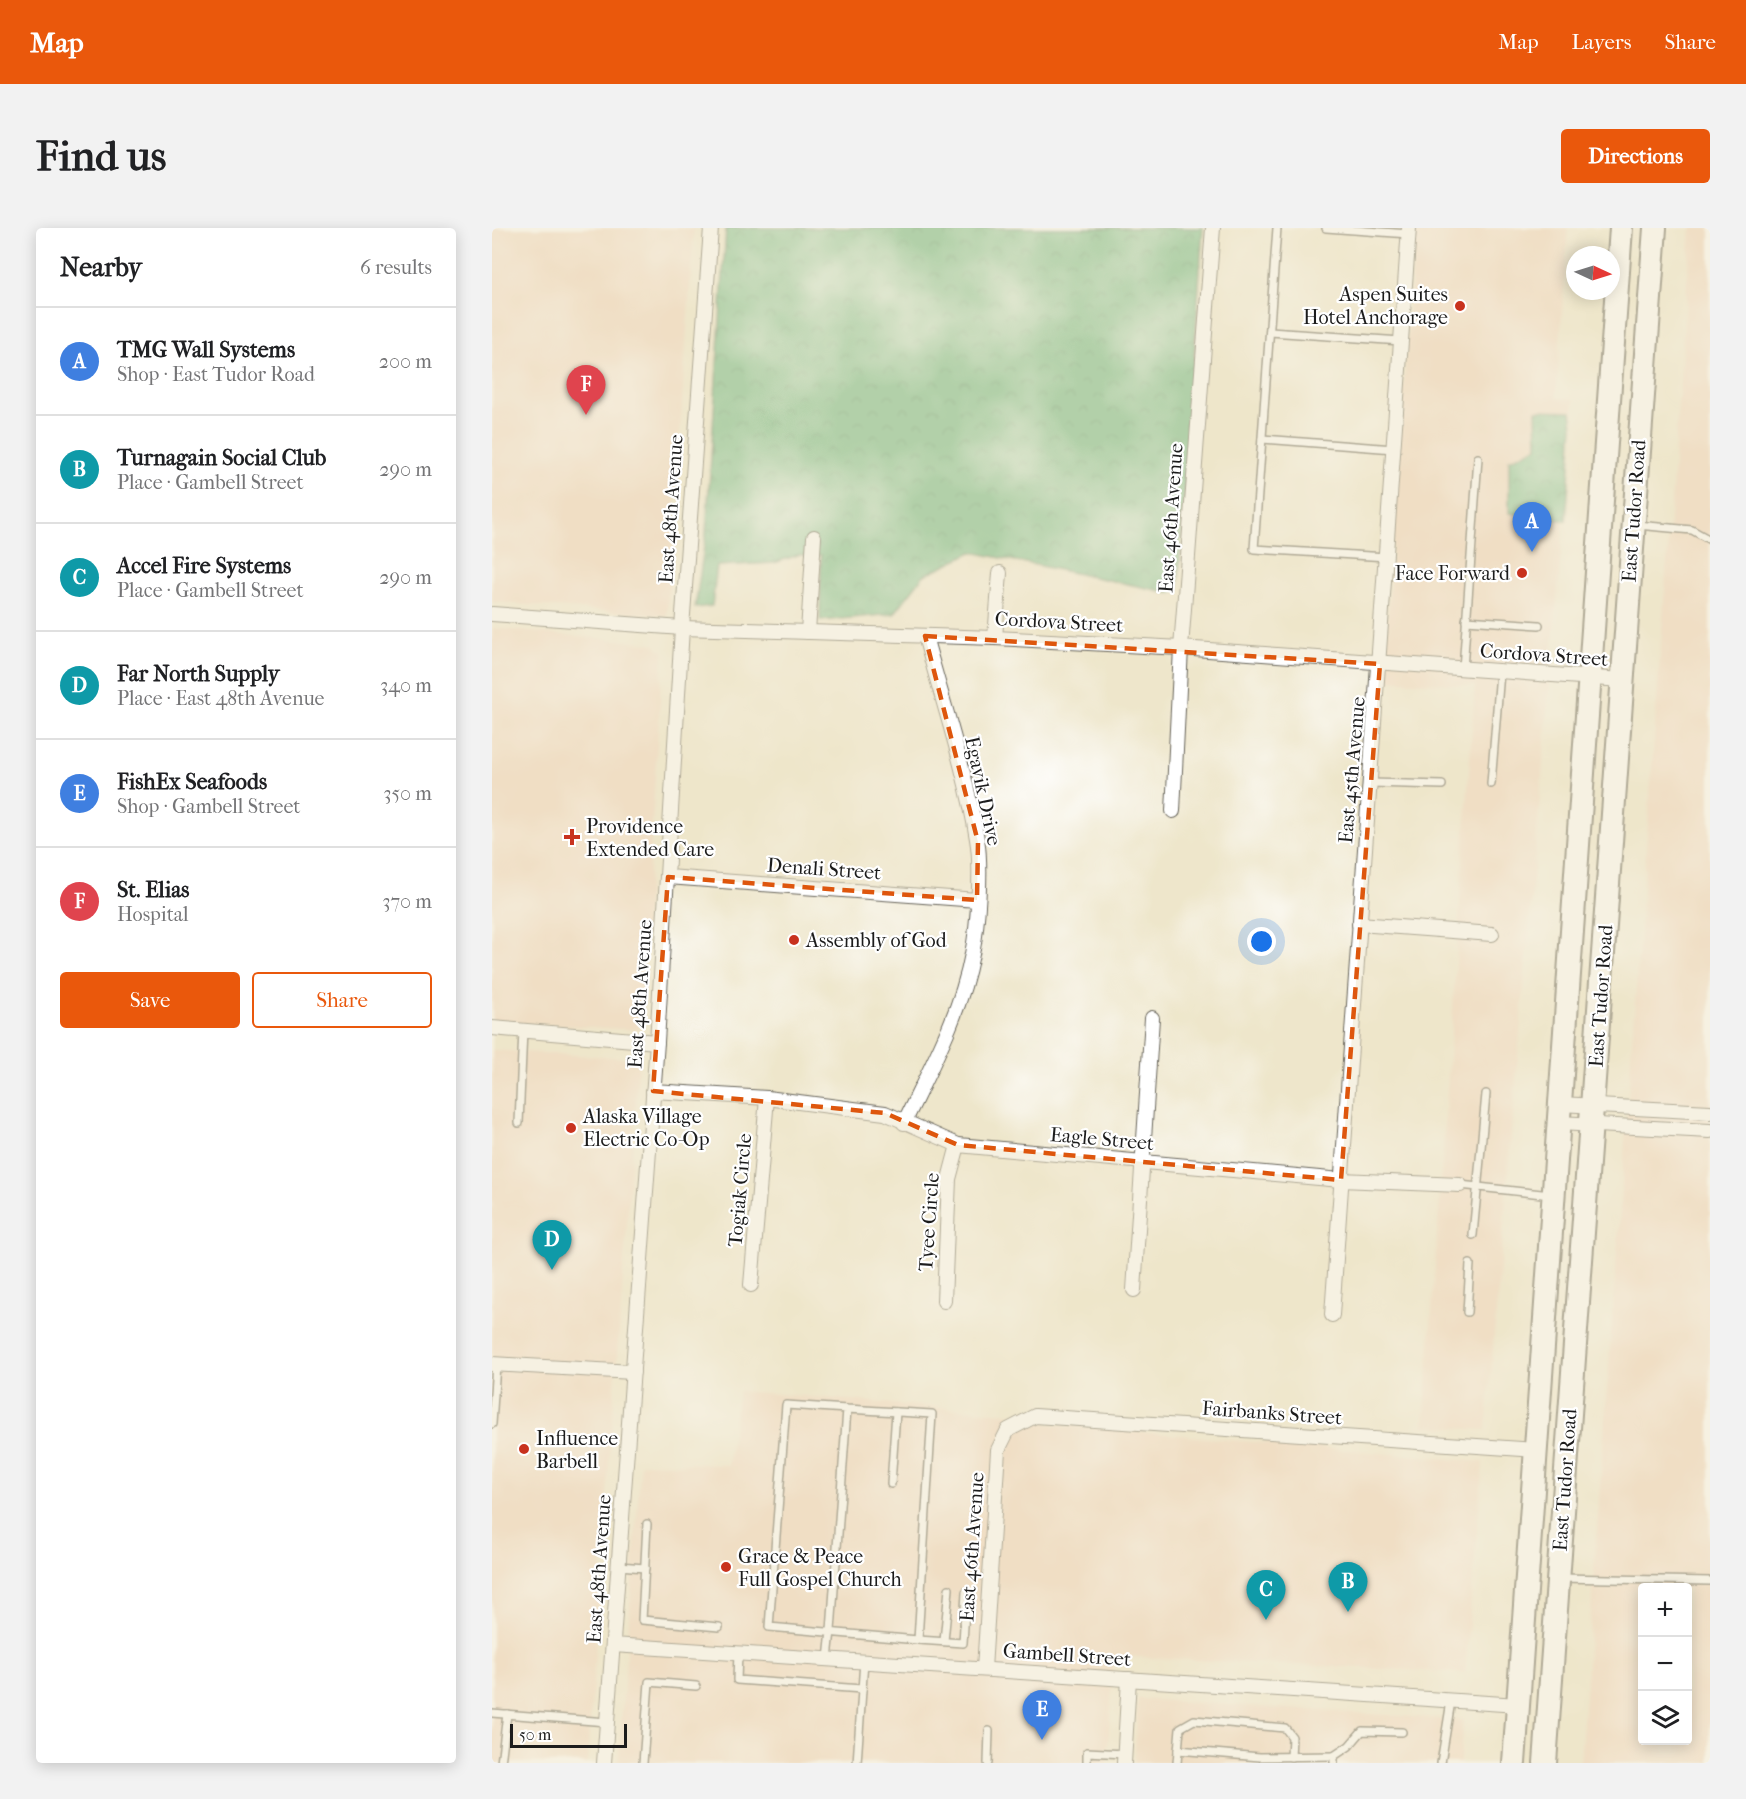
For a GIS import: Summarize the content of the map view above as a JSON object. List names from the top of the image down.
{
  "streets": {
    "main road": ["East Tudor Road"],
    "street": [
      "East 48th Avenue",
      "East 46th Avenue",
      "Cordova Street",
      "East 45th Avenue",
      "Egavik Drive",
      "Denali Street",
      "Eagle Street",
      "Togiak Circle",
      "Tyee Circle",
      "Fairbanks Street",
      "Gambell Street"
    ]
  },
  "crossings": [
    ["East 48th Avenue", "Cordova Street"],
    ["East 48th Avenue", "Denali Street"],
    ["East 48th Avenue", "Eagle Street"],
    ["East 48th Avenue", "Gambell Street"],
    ["East Tudor Road", "Cordova Street"],
    ["East Tudor Road", "Eagle Street"],
    ["East Tudor Road", "Fairbanks Street"],
    ["East Tudor Road", "Gambell Street"],
    ["East 46th Avenue", "Cordova Street"],
    ["East 46th Avenue", "Fairbanks Street"],
    ["East 46th Avenue", "Gambell Street"],
    ["Cordova Street", "East 45th Avenue"],
    ["Cordova Street", "Egavik Drive"],
    ["East 45th Avenue", "Eagle Street"],
    ["Egavik Drive", "Denali Street"],
    ["Egavik Drive", "Eagle Street"],
    ["Eagle Street", "Togiak Circle"],
    ["Eagle Street", "Tyee Circle"]
  ],
  "places": {
    "other": [
      "Aspen Suites Hotel Anchorage",
      "Face Forward",
      "Assembly of God",
      "Alaska Village Electric Co-Op",
      "Influence Barbell",
      "Grace & Peace Full Gospel Church"
    ],
    "health": ["Providence Extended Care"]
  },
  "scale_bar": "50 m",
  "north": "right",
  "page": {
    "header": "Map",
    "nav": ["Map", "Layers", "Share"],
    "buttons": [
      "Directions",
      ["Save", "Share"]
    ],
    "title": "Find us",
    "heading": ["Nearby", "6 results"],
    "list": [
      {
        "mark": "A",
        "name": "TMG Wall Systems",
        "note": "Shop · East Tudor Road",
        "value": "200 m"
      },
      {
        "mark": "B",
        "name": "Turnagain Social Club",
        "note": "Place · Gambell Street",
        "value": "290 m"
      },
      {
        "mark": "C",
        "name": "Accel Fire Systems",
        "note": "Place · Gambell Street",
        "value": "290 m"
      },
      {
        "mark": "D",
        "name": "Far North Supply",
        "note": "Place · East 48th Avenue",
        "value": "340 m"
      },
      {
        "mark": "E",
        "name": "FishEx Seafoods",
        "note": "Shop · Gambell Street",
        "value": "350 m"
      },
      {
        "mark": "F",
        "name": "St. Elias",
        "note": "Hospital",
        "value": "370 m"
      }
    ],
    "pins": [
      "F",
      "A",
      "D",
      "B",
      "C",
      "E"
    ],
    "map_buttons": ["+", "−"],
    "scale": "50 m"
  }
}
